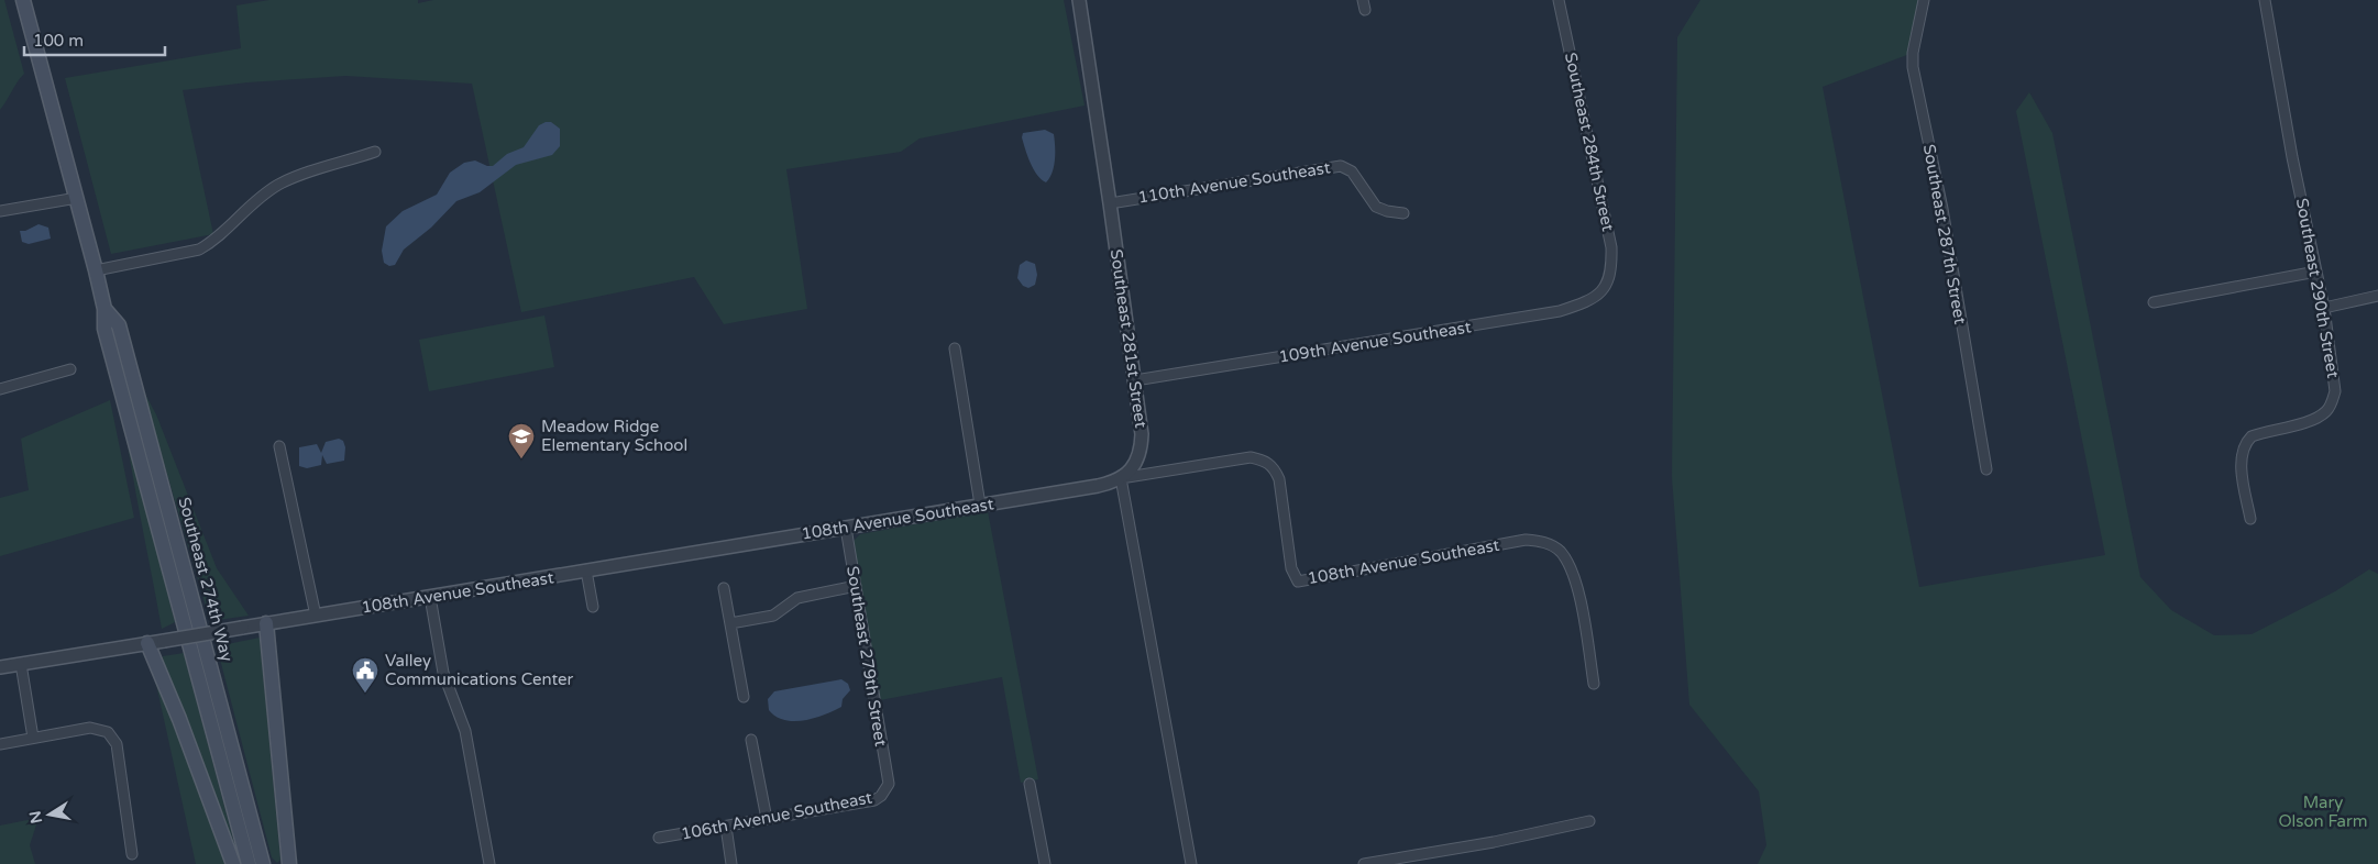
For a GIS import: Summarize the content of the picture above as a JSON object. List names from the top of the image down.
{
  "streets": {
    "main road": ["Southeast 274th Way"],
    "street": [
      "Southeast 284th Street",
      "110th Avenue Southeast",
      "Southeast 287th Street",
      "Southeast 290th Street",
      "Southeast 281st Street",
      "109th Avenue Southeast",
      "108th Avenue Southeast",
      "Southeast 279th Street",
      "106th Avenue Southeast"
    ]
  },
  "crossings": [
    ["Southeast 284th Street", "109th Avenue Southeast"],
    ["110th Avenue Southeast", "Southeast 281st Street"],
    ["Southeast 281st Street", "109th Avenue Southeast"],
    ["Southeast 281st Street", "108th Avenue Southeast"],
    ["108th Avenue Southeast", "Southeast 279th Street"],
    ["Southeast 279th Street", "106th Avenue Southeast"]
  ],
  "parks": ["Mary Olson Farm"],
  "places": {
    "school or university": ["Meadow Ridge Elementary School"],
    "public building": ["Valley Communications Center"]
  },
  "scale_bar": "100 m",
  "north": "left"
}
